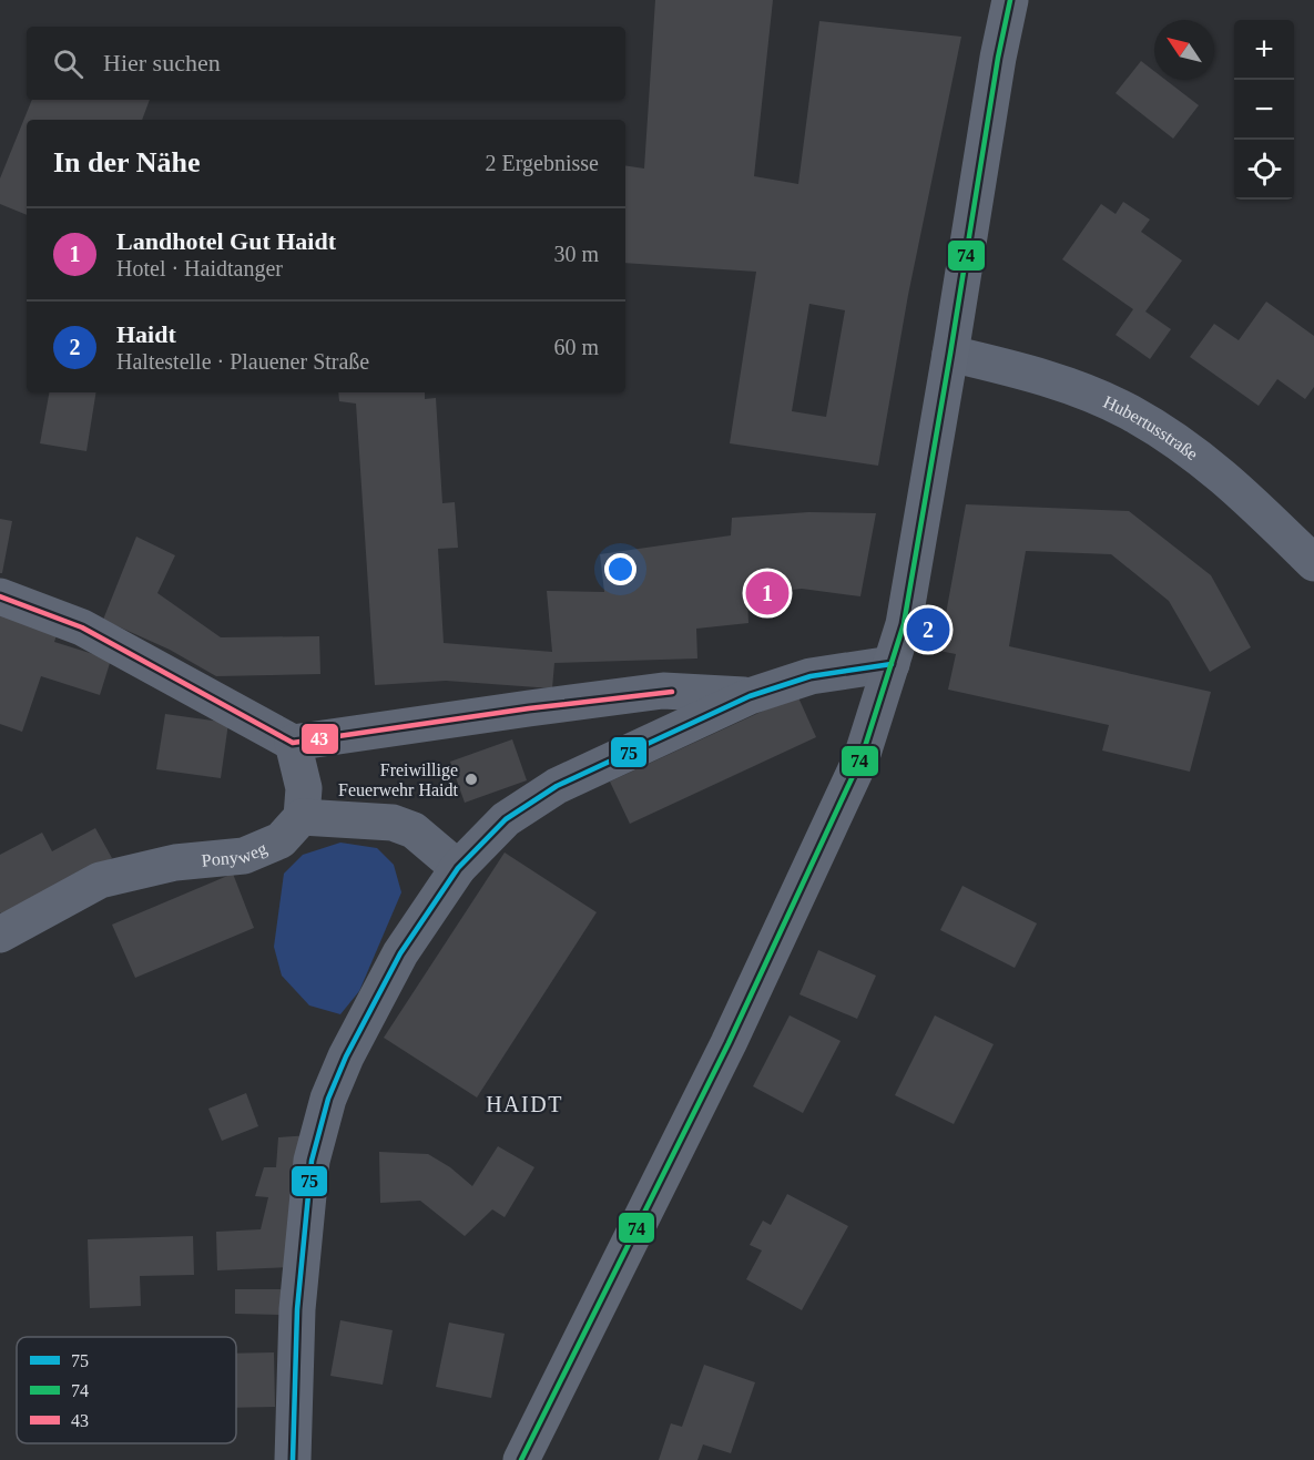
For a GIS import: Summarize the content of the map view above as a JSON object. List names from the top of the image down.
{
  "streets": {
    "street": ["Hubertusstraße", "Ponyweg"]
  },
  "districts": ["HAIDT"],
  "places": ["Freiwillige Feuerwehr Haidt"],
  "lines": ["transit line 74", "transit line 43", "transit line 75"],
  "legend": ["75", "74", "43"],
  "north": "top left",
  "page": {
    "map_buttons": ["+", "−"],
    "search": "Hier suchen",
    "heading": ["In der Nähe", "2 Ergebnisse"],
    "list": [
      {
        "mark": "1",
        "name": "Landhotel Gut Haidt",
        "note": "Hotel · Haidtanger",
        "value": "30 m"
      },
      {
        "mark": "2",
        "name": "Haidt",
        "note": "Haltestelle · Plauener Straße",
        "value": "60 m"
      }
    ],
    "pins": ["1", "2"]
  }
}
